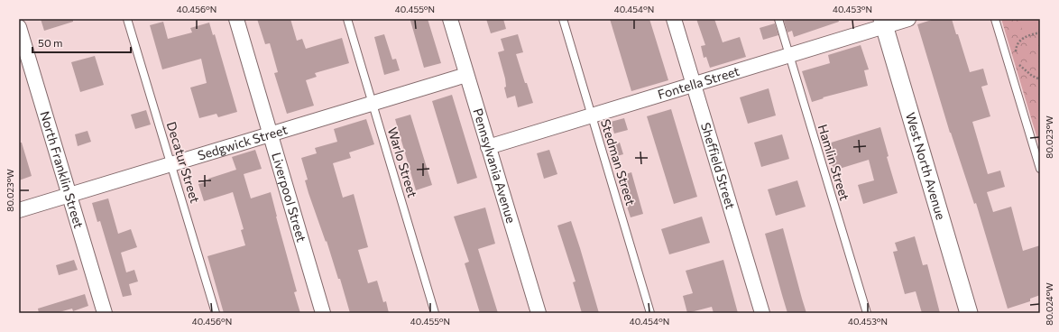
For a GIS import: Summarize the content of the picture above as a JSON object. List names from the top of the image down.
{
  "streets": {
    "street": [
      "Fontella Street",
      "Sedgwick Street",
      "Pennsylvania Avenue",
      "Sheffield Street",
      "West North Avenue",
      "North Franklin Street",
      "Liverpool Street"
    ],
    "lane": [
      "Decatur Street",
      "Warlo Street",
      "Stedman Street",
      "Hamlin Street"
    ]
  },
  "crossings": [
    ["Fontella Street", "Stedman Street"],
    ["Fontella Street", "Hamlin Street"],
    ["Fontella Street", "Pennsylvania Avenue"],
    ["Fontella Street", "Sheffield Street"],
    ["Fontella Street", "West North Avenue"],
    ["Sedgwick Street", "Decatur Street"],
    ["Sedgwick Street", "Warlo Street"],
    ["Sedgwick Street", "Pennsylvania Avenue"],
    ["Sedgwick Street", "North Franklin Street"],
    ["Sedgwick Street", "Liverpool Street"]
  ],
  "scale_bar": "50 m",
  "coordinates": [
    "40.456°N",
    "40.455°N",
    "40.454°N",
    "40.453°N",
    "80.023°W",
    "80.024°W"
  ]
}
